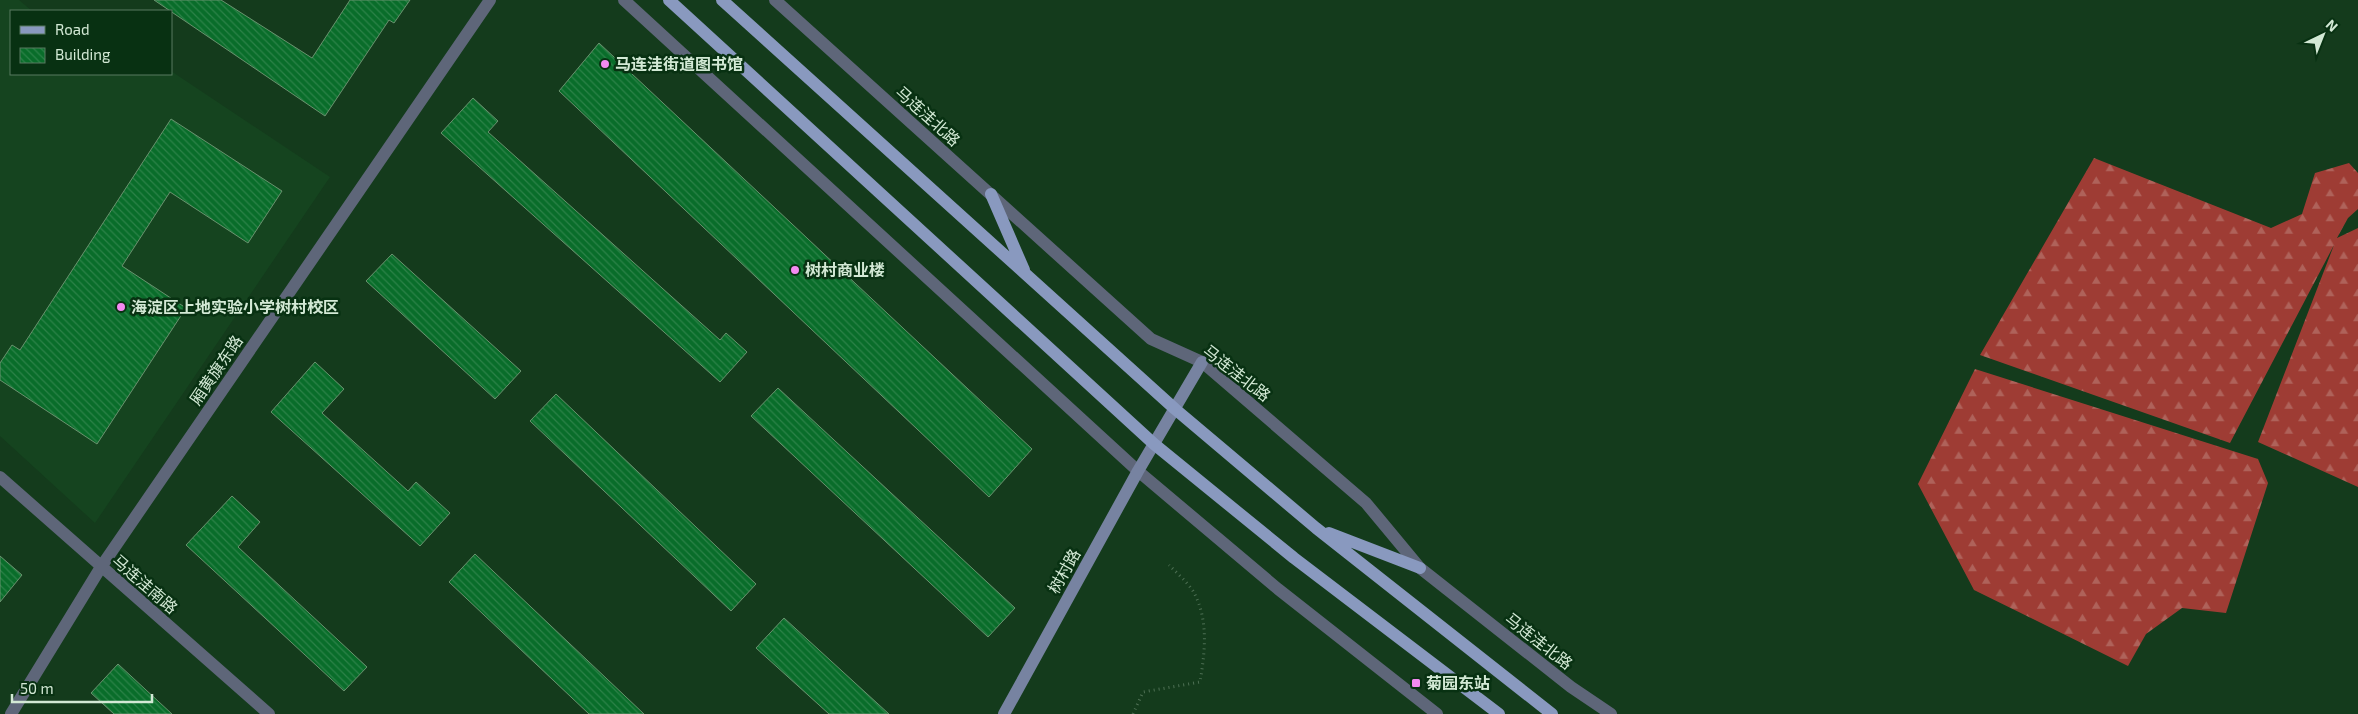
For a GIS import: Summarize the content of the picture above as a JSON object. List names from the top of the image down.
{
  "streets": {
    "main road": ["树村路"],
    "street": ["马连洼北路", "厢黄旗东路", "马连洼南路"]
  },
  "crossings": [
    ["马连洼北路", "树村路"],
    ["厢黄旗东路", "马连洼南路"]
  ],
  "places": {
    "other": ["马连洼街道图书馆", "树村商业楼", "海淀区上地实验小学树村校区"],
    "transit": ["菊园东站"]
  },
  "legend": ["Road", "Building"],
  "scale_bar": "50 m",
  "north": "top right"
}
